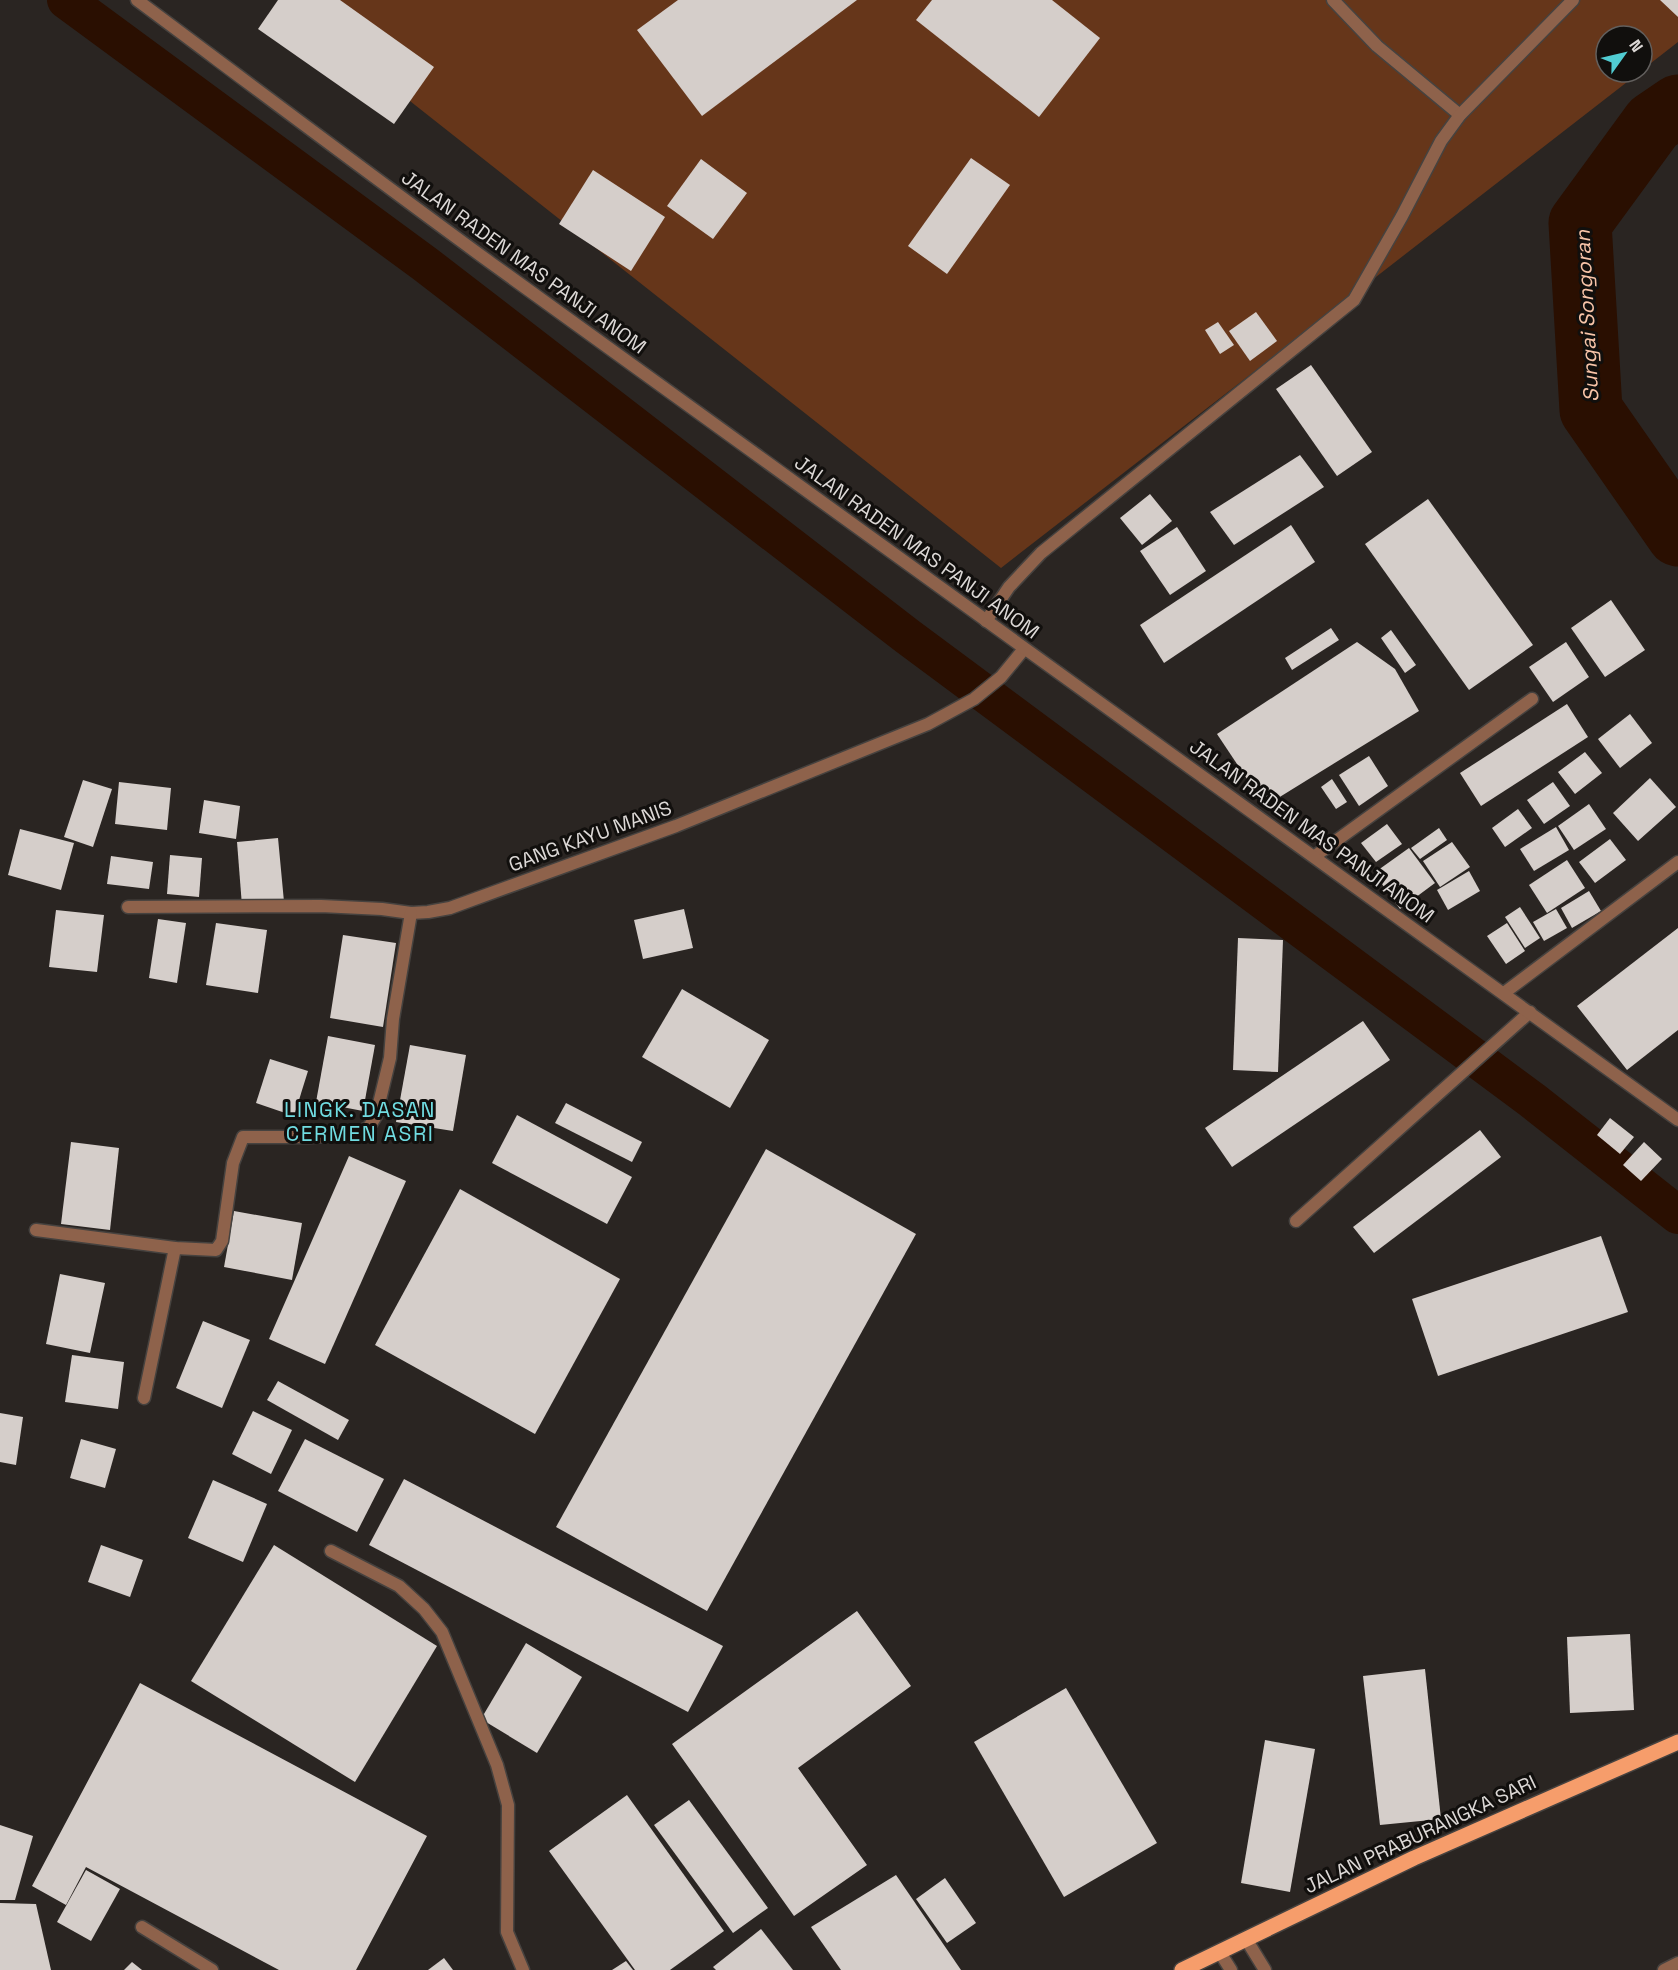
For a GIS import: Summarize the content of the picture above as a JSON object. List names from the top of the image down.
{
  "streets": {
    "main road": ["JALAN PRABURANGKA SARI"],
    "street": ["JALAN RADEN MAS PANJI ANOM", "GANG KAYU MANIS"]
  },
  "crossings": [
    ["JALAN RADEN MAS PANJI ANOM", "GANG KAYU MANIS"]
  ],
  "districts": ["LINGK. DASAN CERMEN ASRI"],
  "water": ["Sungai Songoran"],
  "north": "top right"
}
